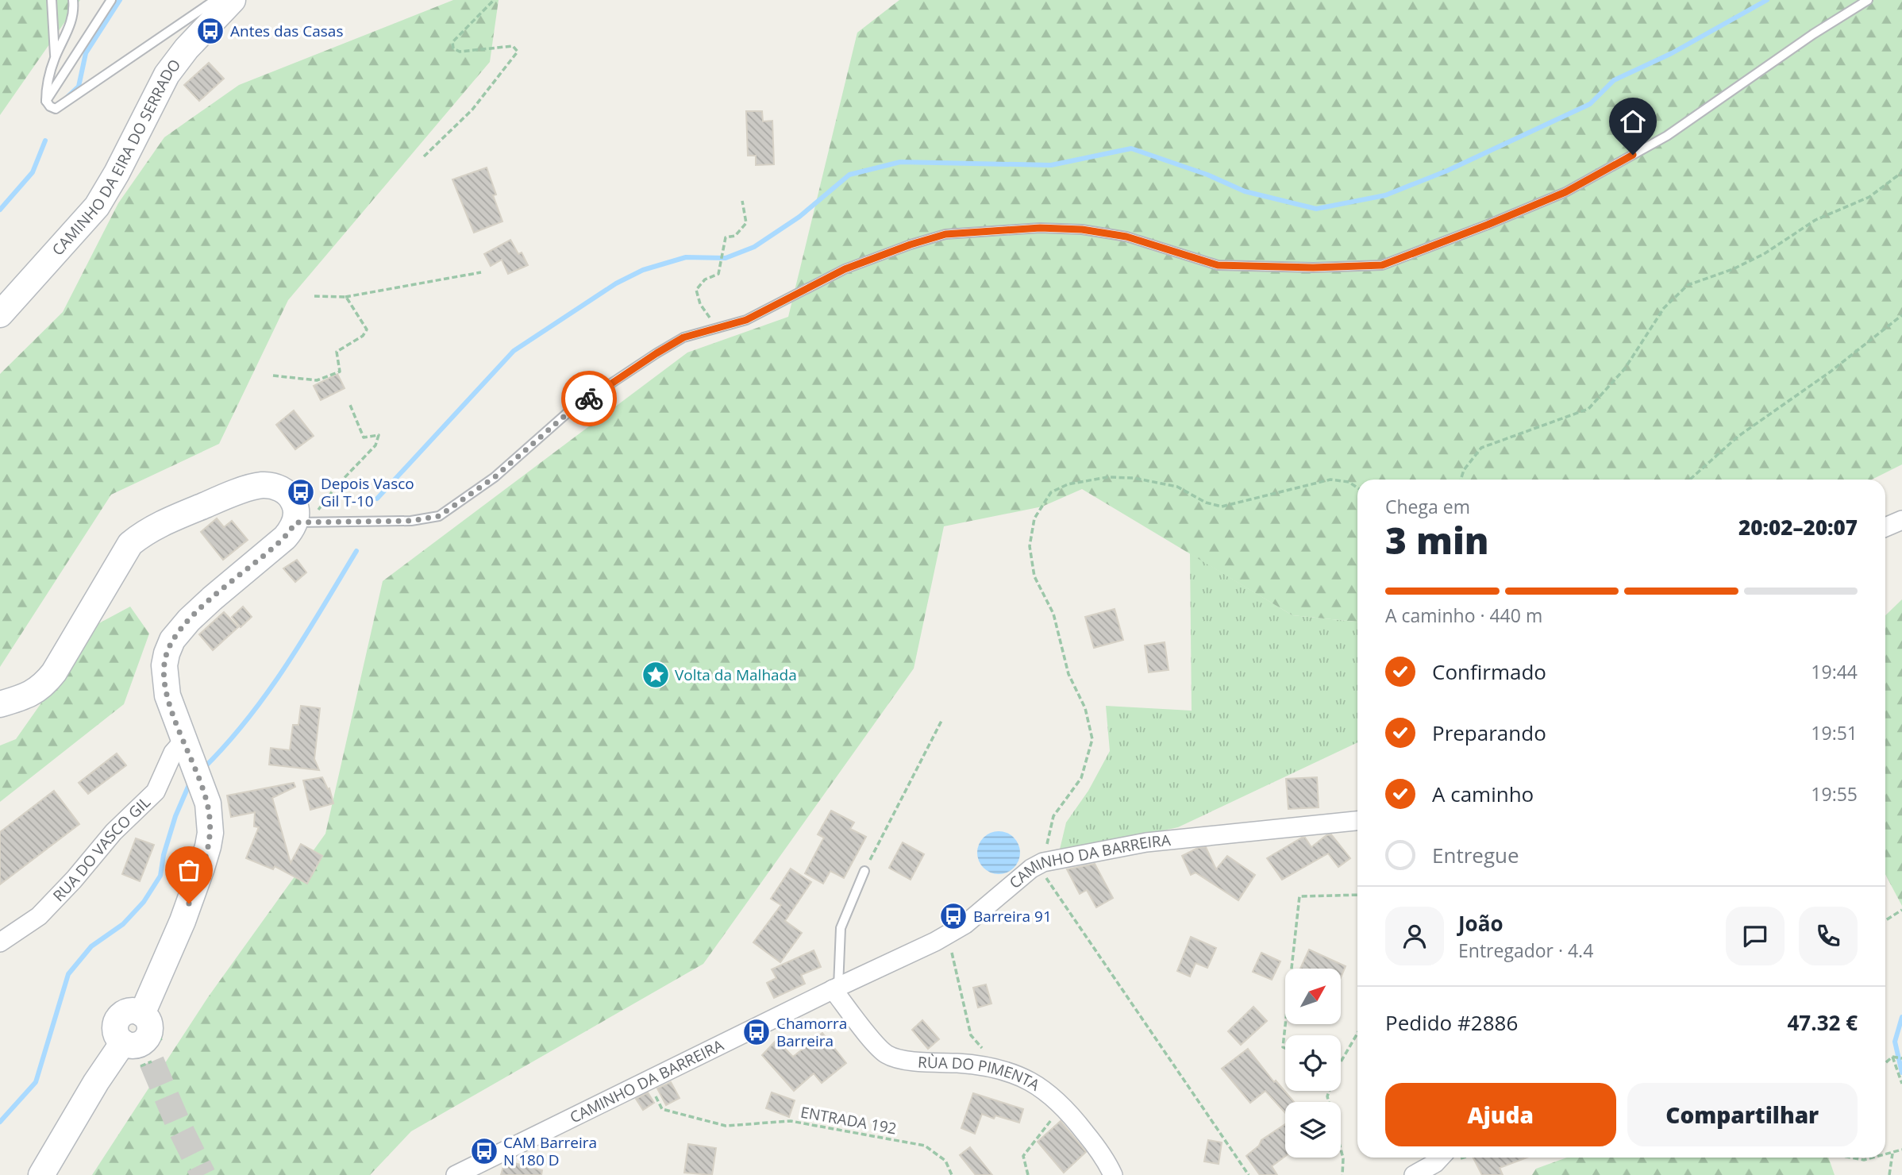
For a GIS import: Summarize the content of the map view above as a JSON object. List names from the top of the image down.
{
  "streets": {
    "main road": ["CAMINHO DA EIRA DO SERRADO"],
    "street": ["RUA DO VASCO GIL", "CAMINHO DA BARREIRA", "RÙA DO PIMENTA"],
    "path": ["ENTRADA 192"]
  },
  "crossings": [
    ["CAMINHO DA BARREIRA", "RÙA DO PIMENTA"],
    ["CAMINHO DA BARREIRA", "ENTRADA 192"]
  ],
  "places": {
    "bus stop": [
      "Antes das Casas",
      "Depois Vasco Gil T-10",
      "Barreira 91",
      "Chamorra Barreira",
      "CAM Barreira N 180 D"
    ],
    "place": ["Volta da Malhada"]
  },
  "north": "top right",
  "page": {
    "heading": ["3 min", "Chega em", "20:02–20:07"],
    "panel": [
      "João",
      "Entregador · 4.4",
      "Pedido #2886",
      "47.32 €"
    ],
    "bar": "A caminho · 440 m",
    "list": [
      ["Confirmado", "19:44"],
      ["Preparando", "19:51"],
      ["A caminho", "19:55"],
      "Entregue"
    ],
    "buttons": ["Ajuda", "Compartilhar"]
  }
}
